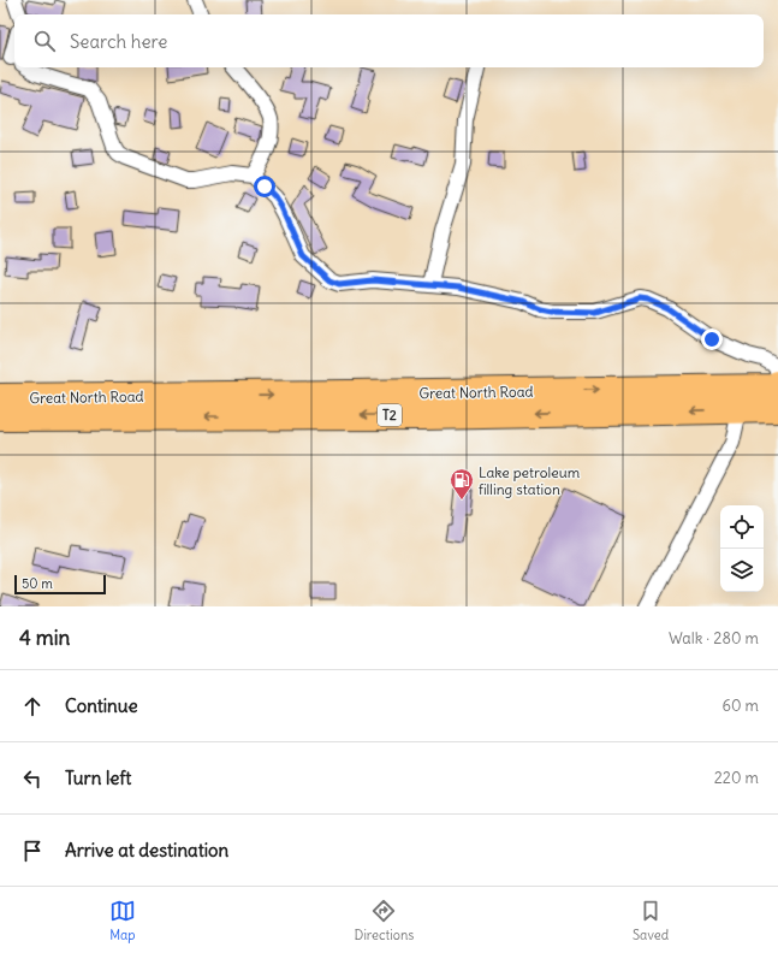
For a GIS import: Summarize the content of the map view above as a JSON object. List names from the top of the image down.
{
  "streets": {
    "highway": ["Great North Road", "T2"]
  },
  "places": {
    "fuel station": ["Lake petroleum filling station"]
  },
  "scale_bar": "50 m",
  "page": {
    "search": "Search here",
    "scale": "50 m",
    "heading": ["4 min", "Walk · 280 m"],
    "list": [
      ["Continue", "60 m"],
      ["Turn left", "220 m"],
      "Arrive at destination"
    ],
    "nav": ["Map", "Directions", "Saved"]
  }
}
